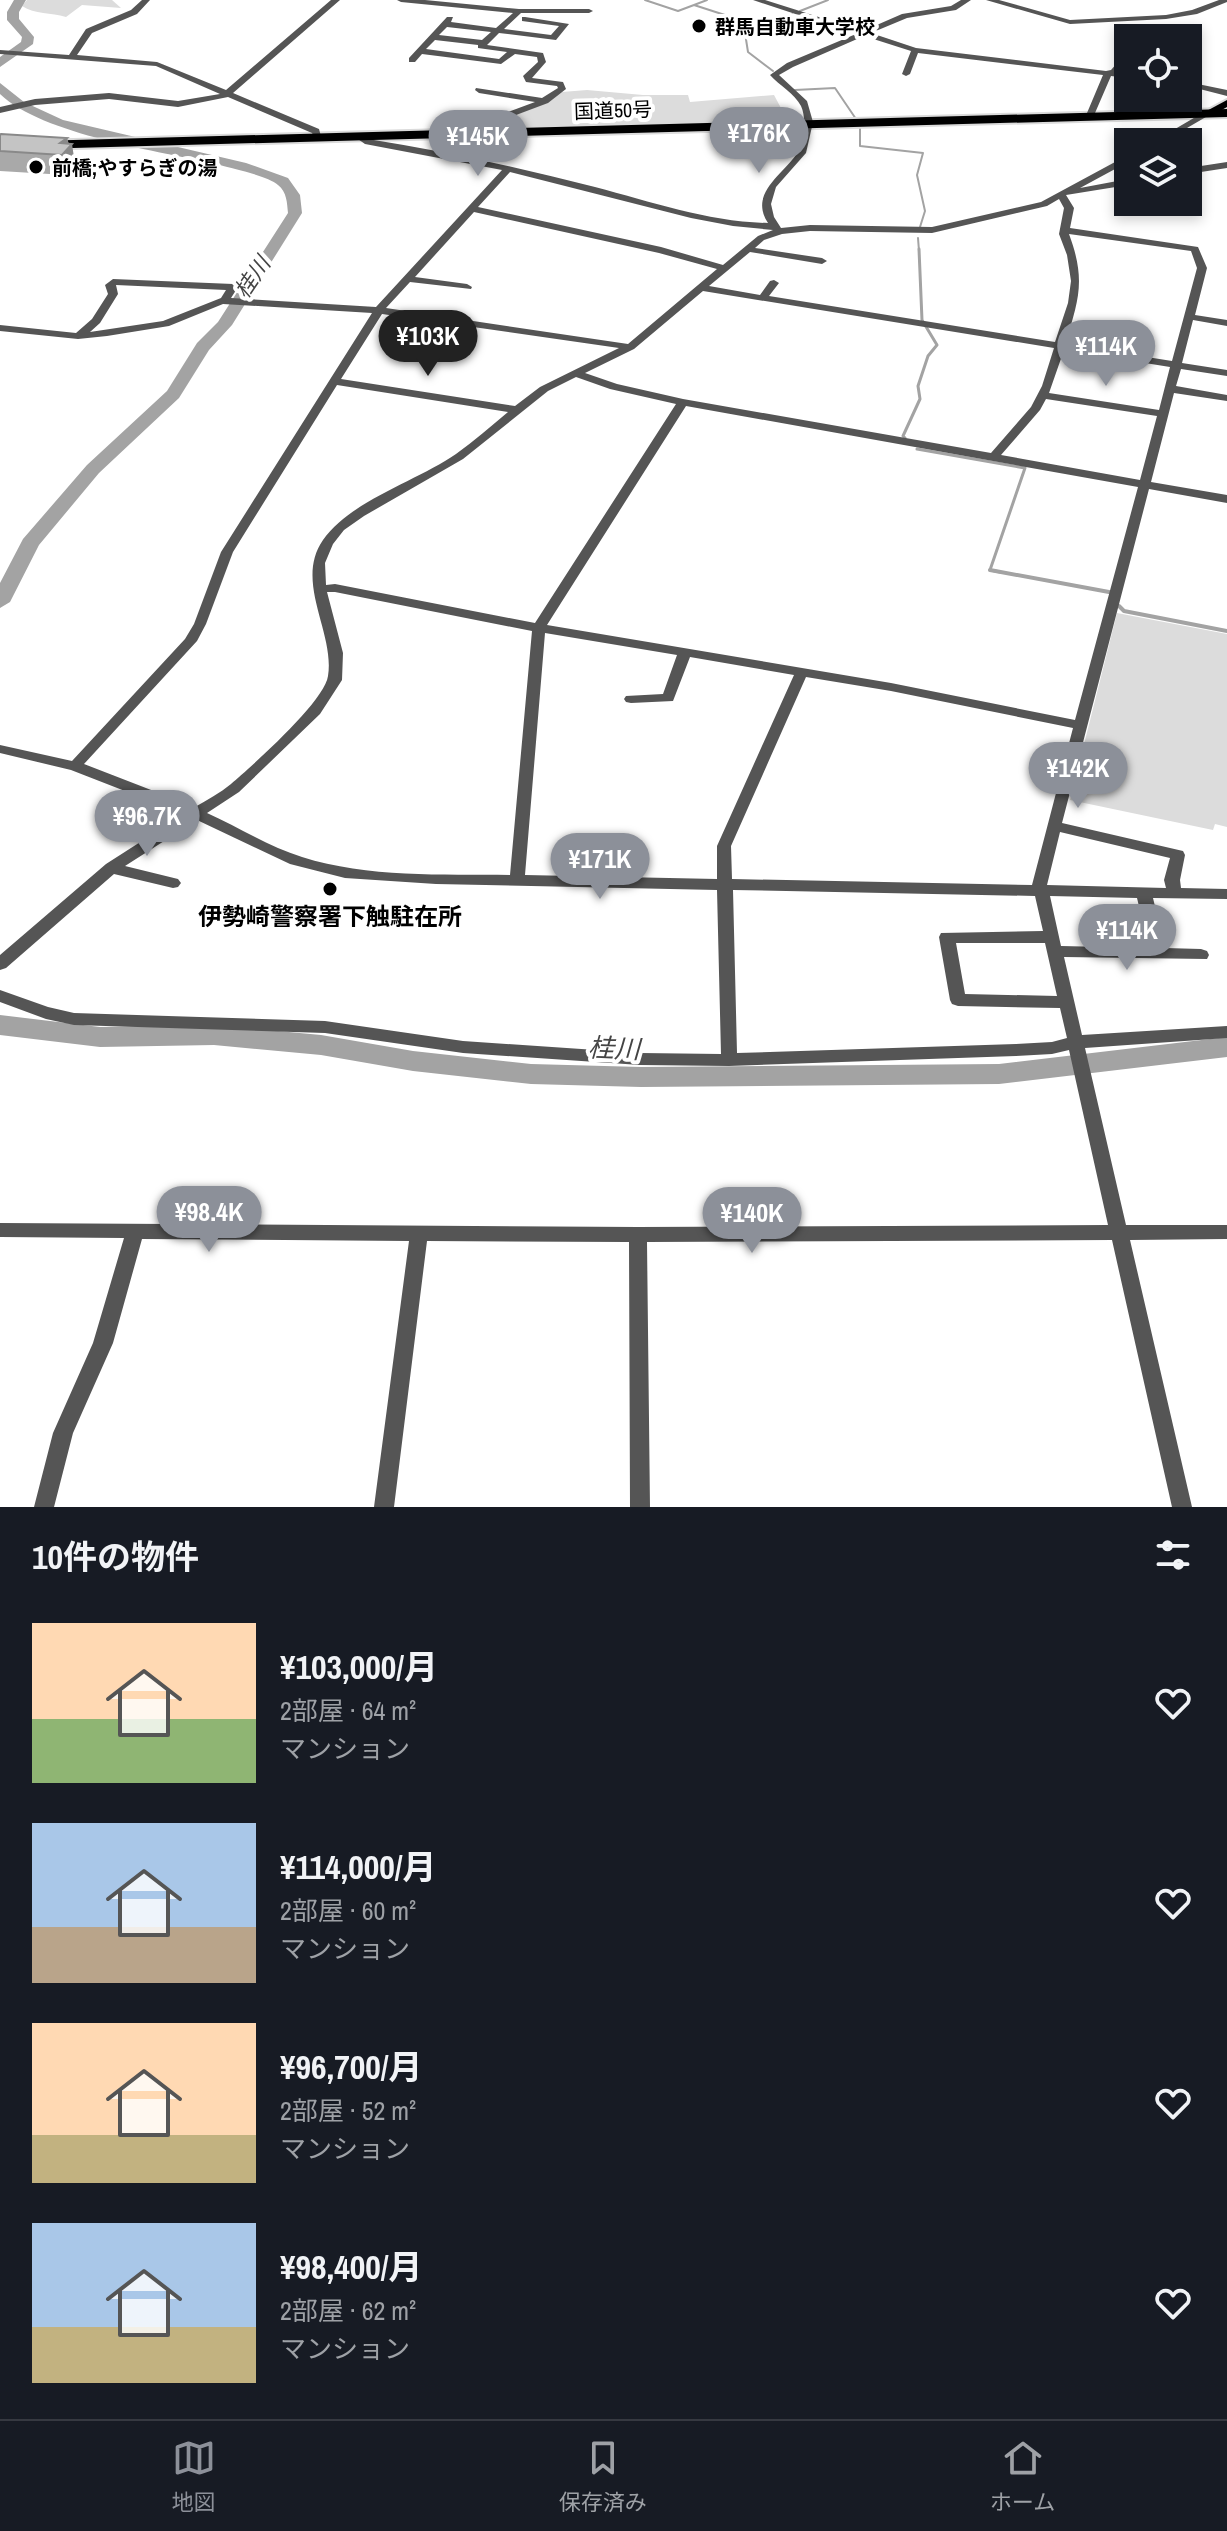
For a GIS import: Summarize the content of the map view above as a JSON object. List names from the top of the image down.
{
  "streets": {
    "highway": ["国道50号"]
  },
  "water": ["桂川"],
  "places": ["群馬自動車大学校", "前橋;やすらぎの湯", "伊勢崎警察署下触駐在所"],
  "page": {
    "price": [
      "¥176K",
      "¥145K",
      "¥103K",
      "¥114K",
      "¥142K",
      "¥96.7K",
      "¥171K",
      "¥114K",
      "¥98.4K",
      "¥140K"
    ],
    "heading": "10件の物件",
    "list": [
      {
        "name": "¥103,000/月",
        "note": "2部屋 · 64 m² · マンション"
      },
      {
        "name": "¥114,000/月",
        "note": "2部屋 · 60 m² · マンション"
      },
      {
        "name": "¥96,700/月",
        "note": "2部屋 · 52 m² · マンション"
      },
      {
        "name": "¥98,400/月",
        "note": "2部屋 · 62 m² · マンション"
      }
    ],
    "tabs": ["地図", "保存済み", "ホーム"]
  }
}
